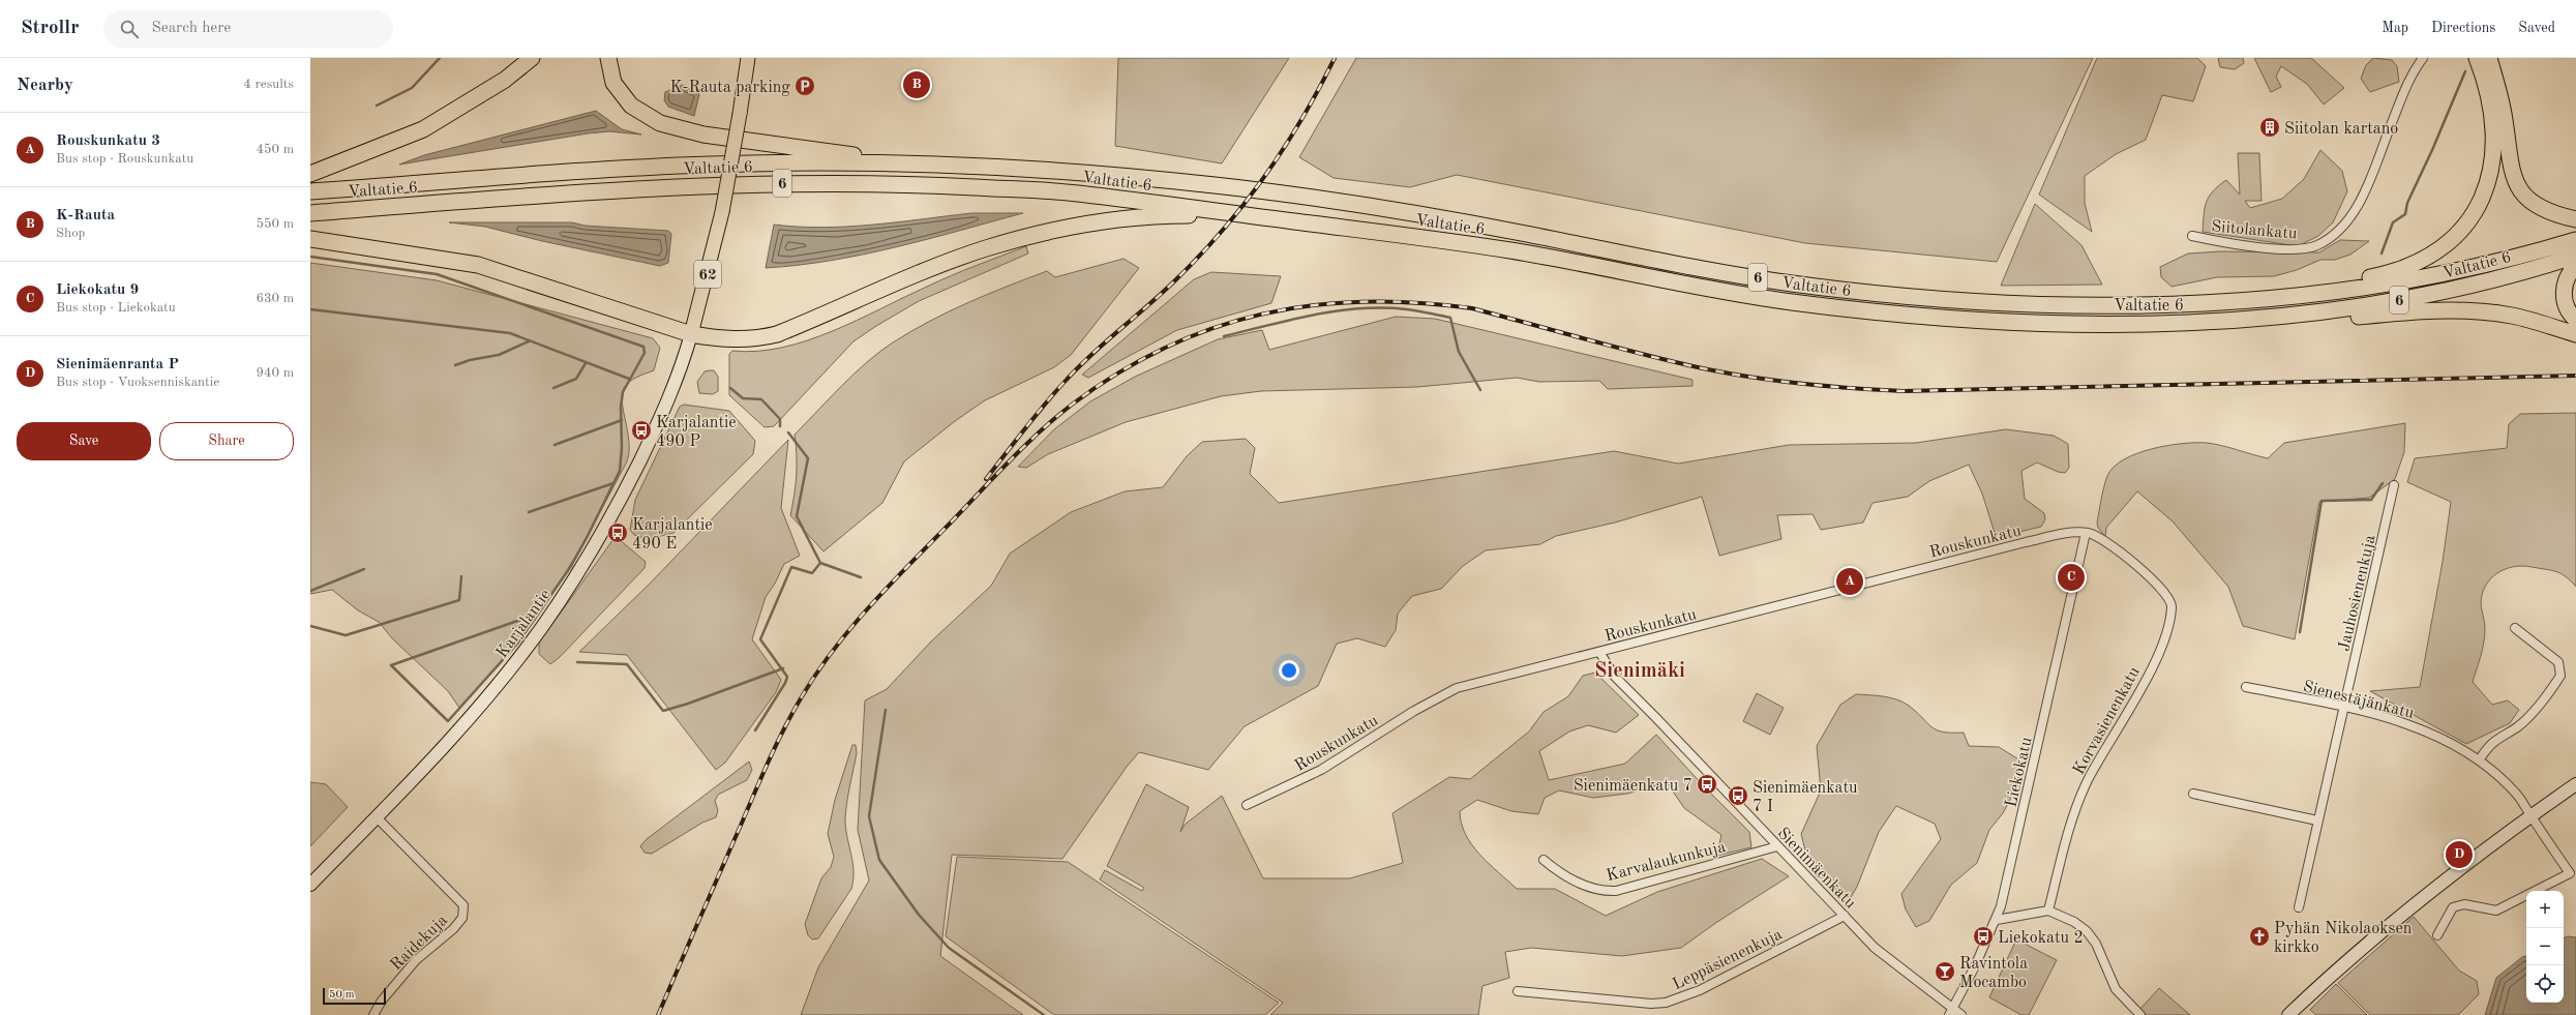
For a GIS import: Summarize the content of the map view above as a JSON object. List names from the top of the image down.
{
  "streets": {
    "highway": ["Valtatie 6", "6"],
    "main road": ["62", "Karjalantie"],
    "street": [
      "Siitolankatu",
      "Rouskunkatu",
      "Jauhosienenkuja",
      "Sienestäjänkatu",
      "Korvasienenkatu",
      "Liekokatu",
      "Karvalaukunkuja",
      "Sienimäenkatu",
      "Raidekuja",
      "Leppäsienenkuja"
    ]
  },
  "crossings": [
    ["62", "Karjalantie"],
    ["Rouskunkatu", "Korvasienenkatu"],
    ["Rouskunkatu", "Liekokatu"],
    ["Rouskunkatu", "Sienimäenkatu"],
    ["Jauhosienenkuja", "Sienestäjänkatu"],
    ["Karjalantie", "Raidekuja"],
    ["Korvasienenkatu", "Liekokatu"],
    ["Liekokatu", "Sienimäenkatu"],
    ["Karvalaukunkuja", "Sienimäenkatu"],
    ["Sienimäenkatu", "Leppäsienenkuja"]
  ],
  "districts": ["Sienimäki"],
  "places": {
    "parking": ["K-Rauta parking"],
    "building": ["Siitolan kartano"],
    "bus stop": [
      "Karjalantie 490 P",
      "Karjalantie 490 E",
      "Sienimäenkatu 7",
      "Sienimäenkatu 7 I",
      "Liekokatu 2"
    ],
    "church": ["Pyhän Nikolaoksen kirkko"],
    "bar": ["Ravintola Mocambo"]
  },
  "scale_bar": "50 m",
  "page": {
    "header": "Strollr",
    "search": "Search here",
    "nav": ["Map", "Directions", "Saved"],
    "heading": ["Nearby", "4 results"],
    "pins": [
      "B",
      "C",
      "A",
      "D"
    ],
    "list": [
      {
        "mark": "A",
        "name": "Rouskunkatu 3",
        "note": "Bus stop · Rouskunkatu",
        "value": "450 m"
      },
      {
        "mark": "B",
        "name": "K-Rauta",
        "note": "Shop",
        "value": "550 m"
      },
      {
        "mark": "C",
        "name": "Liekokatu 9",
        "note": "Bus stop · Liekokatu",
        "value": "630 m"
      },
      {
        "mark": "D",
        "name": "Sienimäenranta P",
        "note": "Bus stop · Vuoksenniskantie",
        "value": "940 m"
      }
    ],
    "buttons": ["Save", "Share"],
    "map_buttons": ["+", "−"],
    "scale": "50 m"
  }
}
